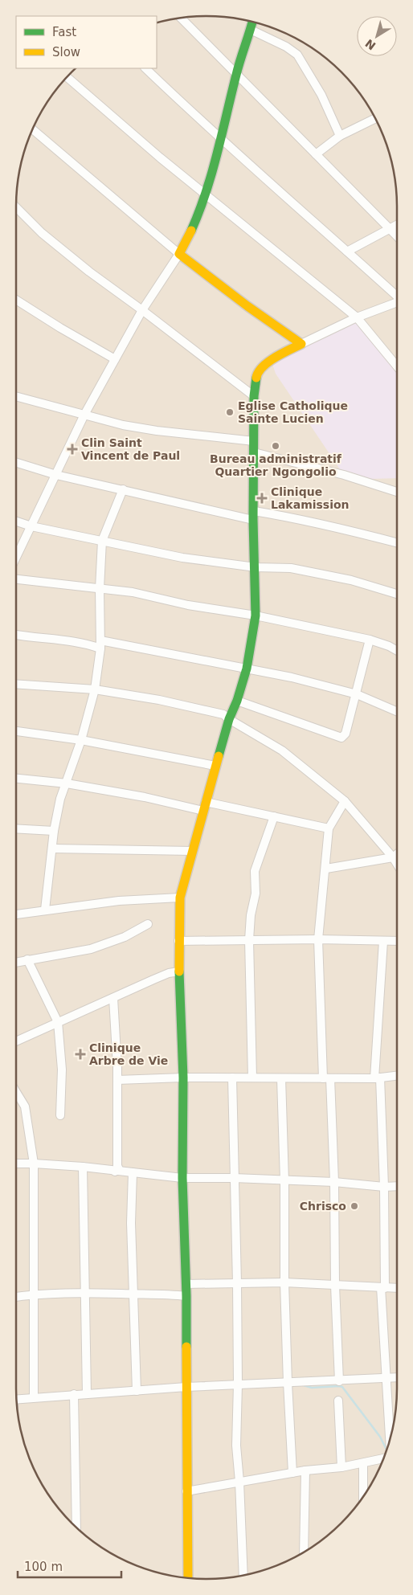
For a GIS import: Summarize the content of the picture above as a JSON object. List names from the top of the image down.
{
  "places": {
    "other": ["Eglise Catholique Sainte Lucien", "Bureau administratif Quartier Ngongolio", "Chrisco"],
    "health": ["Clin Saint Vincent de Paul", "Clinique Lakamission", "Clinique Arbre de Vie"]
  },
  "legend": ["Fast", "Slow"],
  "scale_bar": "100 m",
  "north": "bottom left"
}
